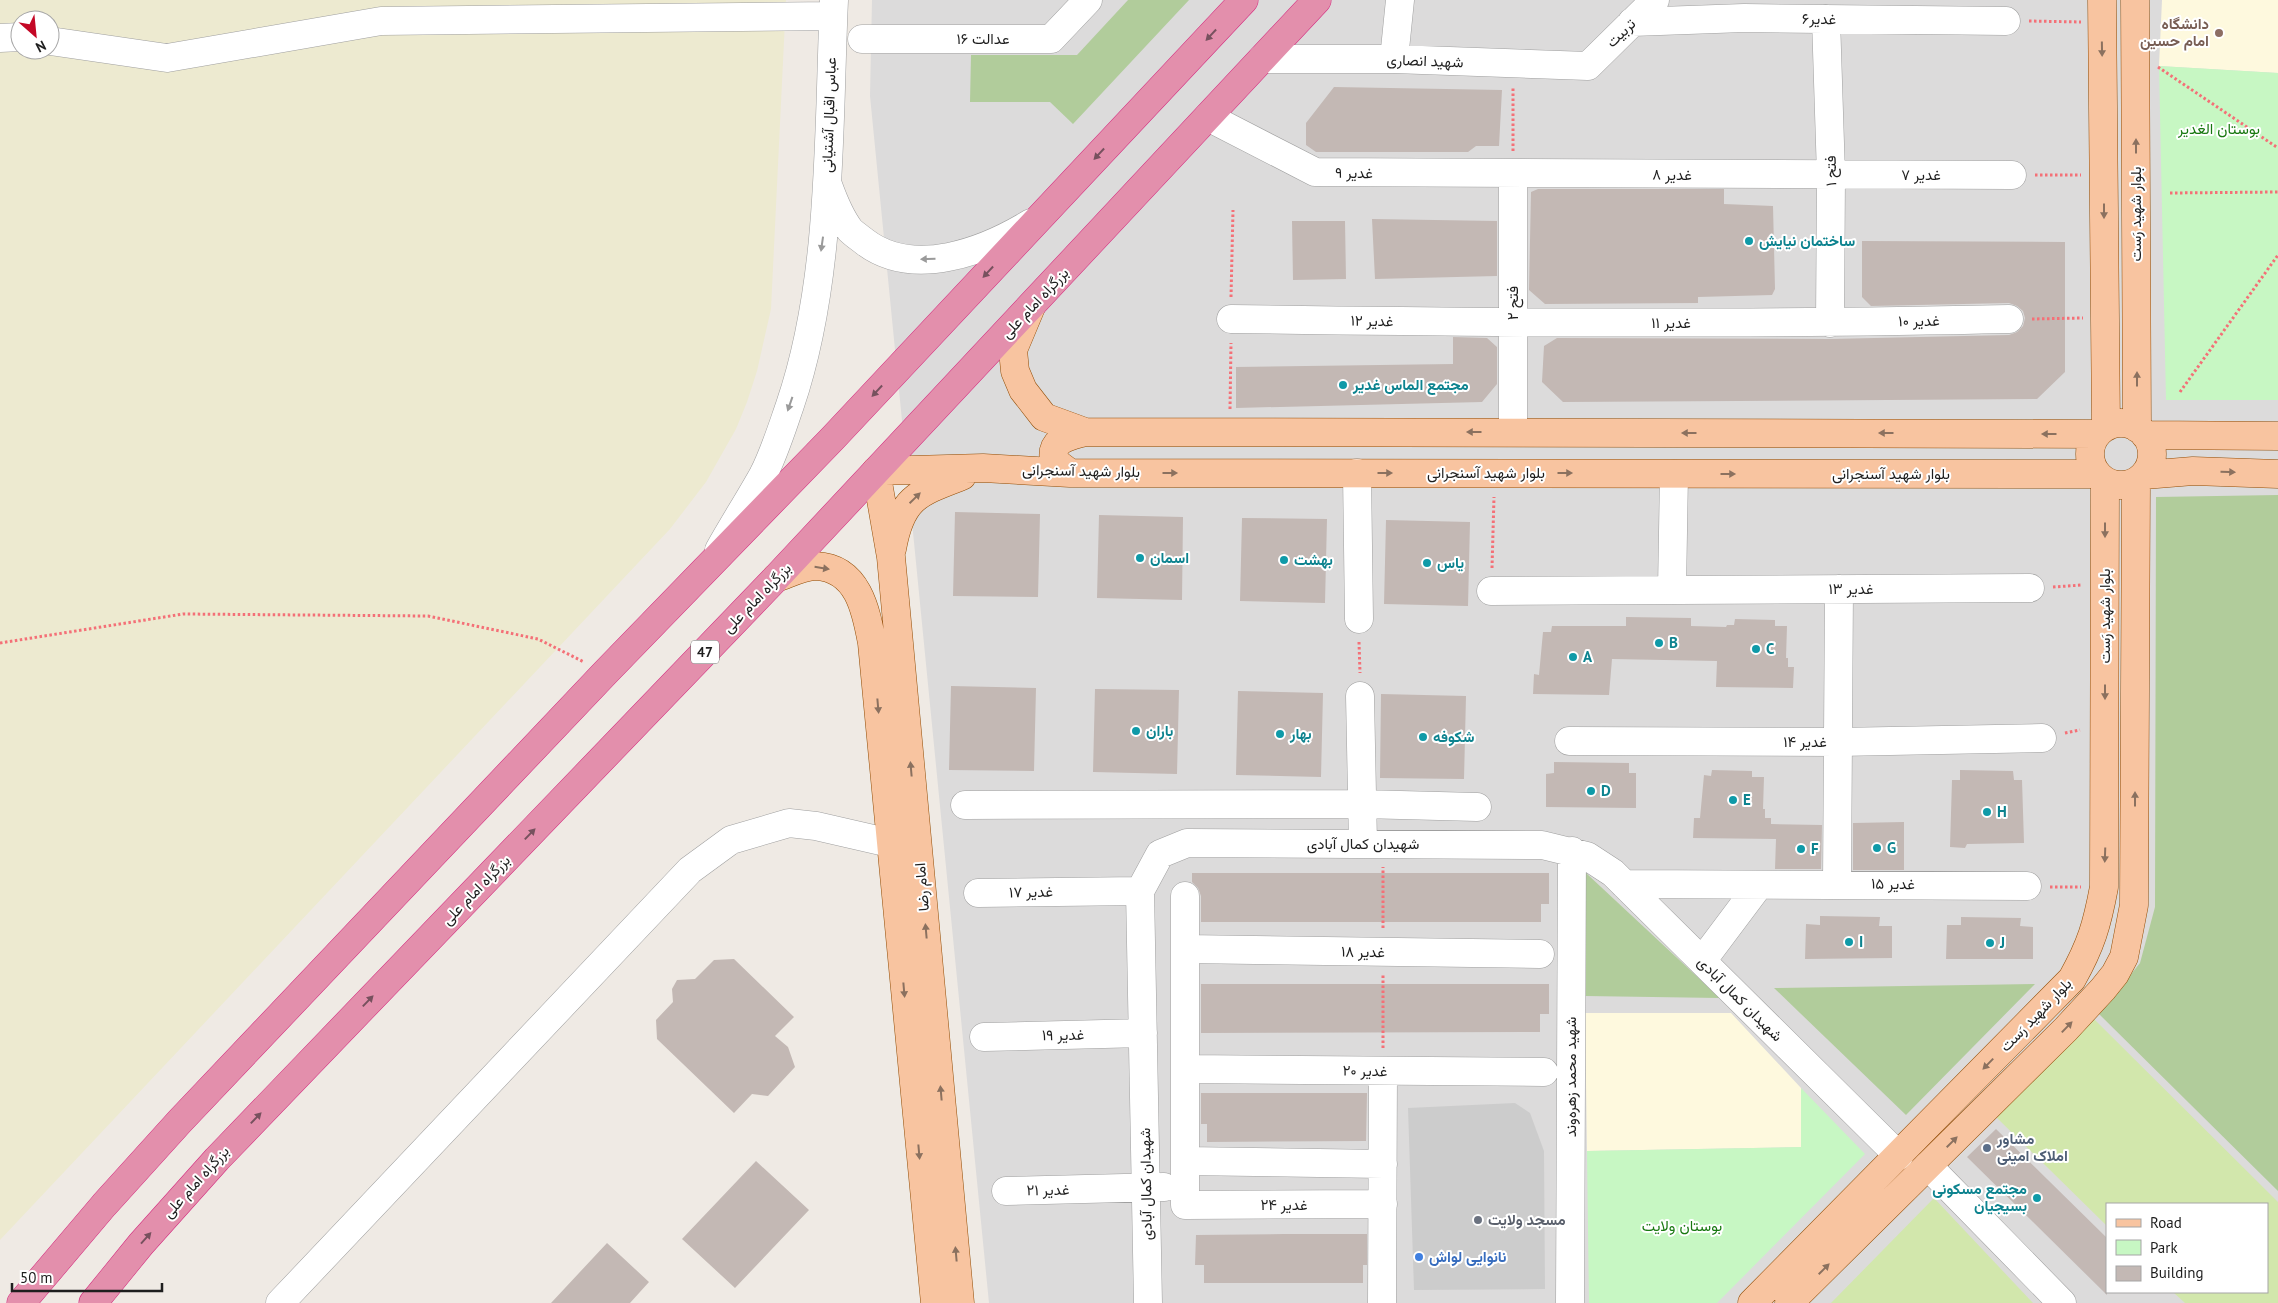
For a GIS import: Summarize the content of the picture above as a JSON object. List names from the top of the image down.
{
  "streets": {
    "highway": ["بزرگراه امام علی", "47"],
    "main road": ["بلوار شهید رَست", "بلوار شهید آسنجرانی", "امام رضا"],
    "street": [
      "غدیر۶",
      "تربیت",
      "عدالت ۱۶",
      "شهید انصاری",
      "عباس اقبال آشتیانی",
      "فتح ۱",
      "غدیر ۹",
      "غدیر ۸",
      "غدیر ۷",
      "فتح ۲",
      "غدیر ۱۲",
      "غدیر ۱۰",
      "غدیر ۱۱",
      "غدیر ۱۳",
      "غدیر ۱۴",
      "شهیدان کمال آبادی",
      "غدیر ۱۵",
      "غدیر ۱۷",
      "غدیر ۱۸",
      "غدیر ۱۹",
      "غدیر ۲۰",
      "شهید محمد زهره‌وند",
      "غدیر ۲۱",
      "غدیر ۲۴"
    ]
  },
  "crossings": [
    ["غدیر۶", "تربیت"],
    ["غدیر۶", "فتح ۱"],
    ["تربیت", "شهید انصاری"],
    ["شهید انصاری", "بزرگراه امام علی"],
    ["فتح ۱", "غدیر ۸"],
    ["فتح ۱", "غدیر ۷"],
    ["فتح ۱", "غدیر ۱۰"],
    ["فتح ۱", "غدیر ۱۱"],
    ["غدیر ۹", "غدیر ۸"],
    ["غدیر ۹", "بزرگراه امام علی"],
    ["غدیر ۹", "فتح ۲"],
    ["غدیر ۸", "غدیر ۷"],
    ["غدیر ۸", "فتح ۲"],
    ["بلوار شهید رَست", "بلوار شهید آسنجرانی"],
    ["بلوار شهید رَست", "شهیدان کمال آبادی"],
    ["بزرگراه امام علی", "بلوار شهید آسنجرانی"],
    ["بزرگراه امام علی", "امام رضا"],
    ["فتح ۲", "غدیر ۱۲"],
    ["فتح ۲", "غدیر ۱۱"],
    ["غدیر ۱۲", "غدیر ۱۱"],
    ["غدیر ۱۰", "غدیر ۱۱"],
    ["بلوار شهید آسنجرانی", "امام رضا"],
    ["شهیدان کمال آبادی", "غدیر ۱۵"],
    ["شهیدان کمال آبادی", "غدیر ۱۷"],
    ["شهیدان کمال آبادی", "غدیر ۱۹"],
    ["شهیدان کمال آبادی", "شهید محمد زهره‌وند"],
    ["شهیدان کمال آبادی", "غدیر ۲۱"],
    ["غدیر ۲۱", "غدیر ۲۴"]
  ],
  "one_way": ["عباس اقبال آشتیانی"],
  "parks": ["بوستان الغدیر", "بوستان ولایت"],
  "places": [
    "دانشگاه امام حسین",
    "ساختمان نیایش",
    "مجتمع الماس غدیر",
    "اسمان",
    "بهشت",
    "یاس",
    "B",
    "C",
    "A",
    "باران",
    "بهار",
    "شکوفه",
    "D",
    "E",
    "H",
    "G",
    "F",
    "I",
    "J",
    "مشاور املاک امینی",
    "مجتمع مسکونی بسیجیان",
    "مسجد ولایت",
    "نانوایی لواش"
  ],
  "legend": ["Road", "Park", "Building"],
  "scale_bar": "50 m",
  "north": "bottom right"
}
